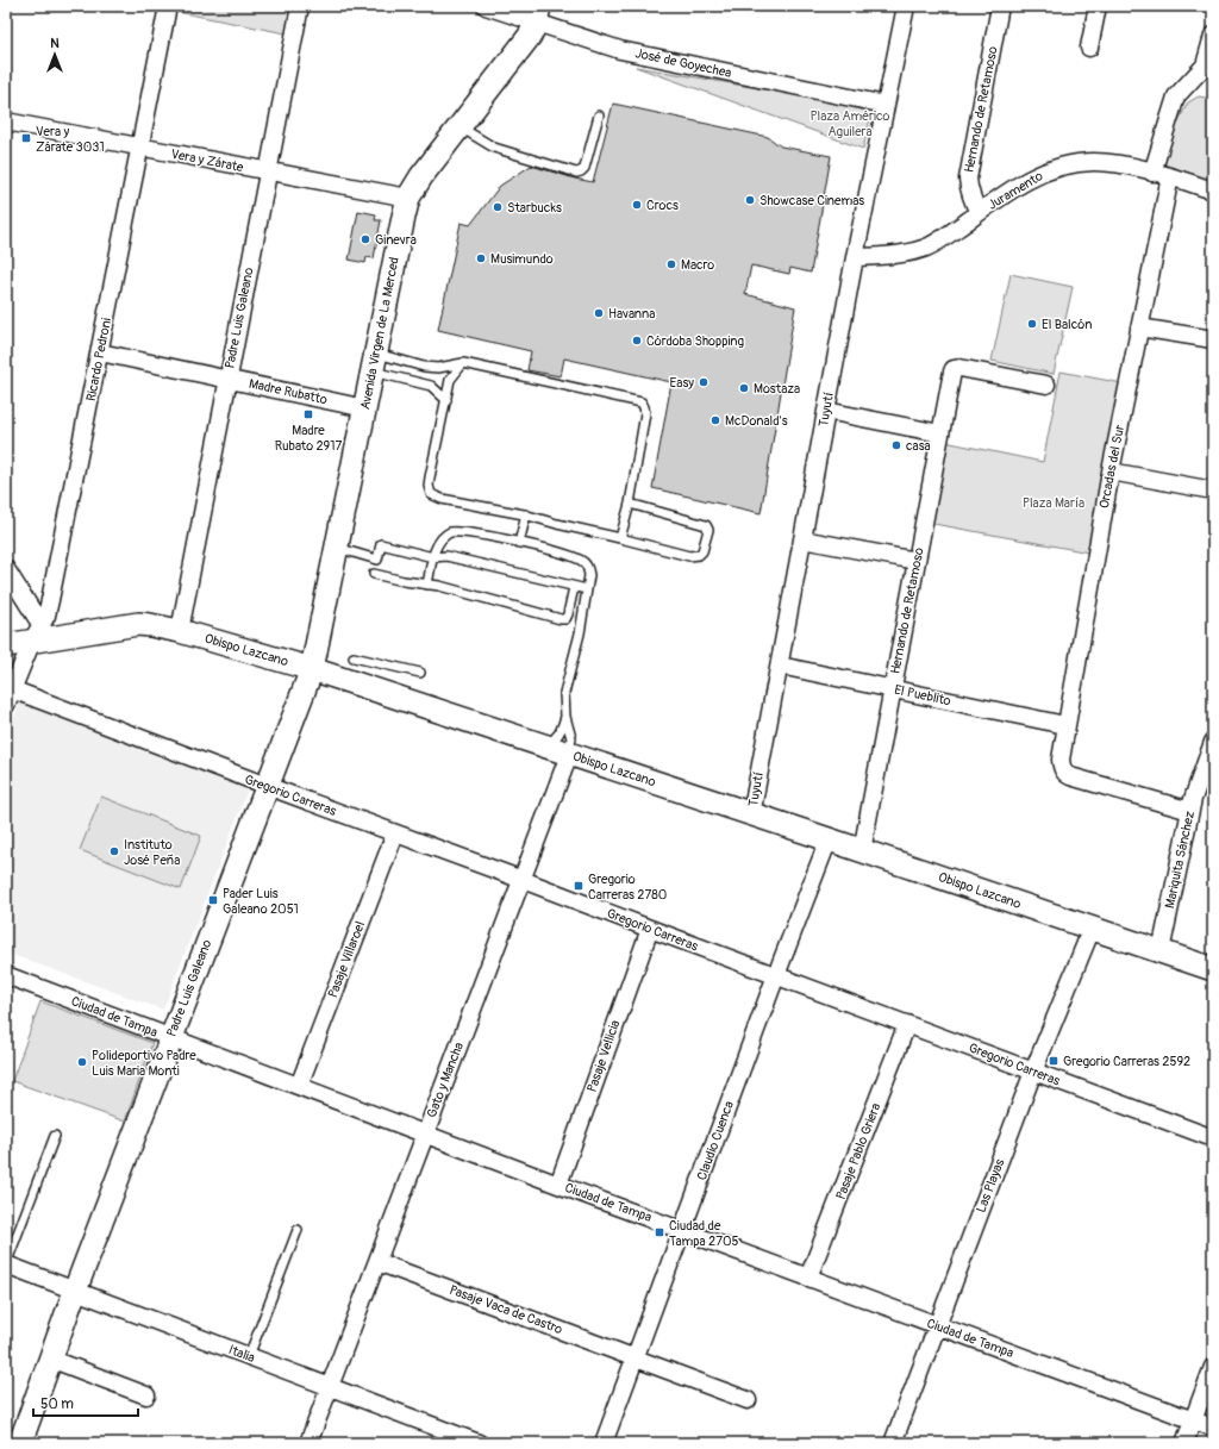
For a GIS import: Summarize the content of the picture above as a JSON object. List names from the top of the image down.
{
  "streets": {
    "main road": ["Padre Luis Galeano", "Avenida Virgen de La Merced", "Obispo Lazcano"],
    "street": [
      "José de Goyechea",
      "Hernando de Retamoso",
      "Vera y Zárate",
      "Juramento",
      "Ricardo Pedroni",
      "Madre Rubatto",
      "Tuyutí",
      "Orcadas del Sur",
      "El Pueblito",
      "Gregorio Carreras",
      "Mariquita Sánchez",
      "Pasaje Villaroel",
      "Ciudad de Tampa",
      "Pasaje Vellicia",
      "Gato y Mancha",
      "Claudio Cuenca",
      "Pasaje Pablo Griera",
      "Las Playas",
      "Pasaje Vaca de Castro",
      "Italia"
    ]
  },
  "crossings": [
    ["José de Goyechea", "Avenida Virgen de La Merced"],
    ["José de Goyechea", "Tuyutí"],
    ["Hernando de Retamoso", "Juramento"],
    ["Hernando de Retamoso", "Obispo Lazcano"],
    ["Hernando de Retamoso", "El Pueblito"],
    ["Vera y Zárate", "Padre Luis Galeano"],
    ["Vera y Zárate", "Avenida Virgen de La Merced"],
    ["Vera y Zárate", "Ricardo Pedroni"],
    ["Juramento", "Tuyutí"],
    ["Juramento", "Orcadas del Sur"],
    ["Padre Luis Galeano", "Avenida Virgen de La Merced"],
    ["Padre Luis Galeano", "Madre Rubatto"],
    ["Padre Luis Galeano", "Obispo Lazcano"],
    ["Padre Luis Galeano", "Gregorio Carreras"],
    ["Padre Luis Galeano", "Ciudad de Tampa"],
    ["Padre Luis Galeano", "Italia"],
    ["Avenida Virgen de La Merced", "Madre Rubatto"],
    ["Avenida Virgen de La Merced", "Obispo Lazcano"],
    ["Ricardo Pedroni", "Madre Rubatto"],
    ["Ricardo Pedroni", "Obispo Lazcano"],
    ["Ricardo Pedroni", "Gregorio Carreras"],
    ["Tuyutí", "Obispo Lazcano"],
    ["Tuyutí", "El Pueblito"],
    ["Orcadas del Sur", "El Pueblito"],
    ["Orcadas del Sur", "Mariquita Sánchez"],
    ["Obispo Lazcano", "Mariquita Sánchez"],
    ["Obispo Lazcano", "Gato y Mancha"],
    ["Obispo Lazcano", "Claudio Cuenca"],
    ["Obispo Lazcano", "Las Playas"],
    ["Gregorio Carreras", "Pasaje Villaroel"],
    ["Gregorio Carreras", "Pasaje Vellicia"],
    ["Gregorio Carreras", "Gato y Mancha"],
    ["Gregorio Carreras", "Claudio Cuenca"],
    ["Gregorio Carreras", "Pasaje Pablo Griera"],
    ["Gregorio Carreras", "Las Playas"],
    ["Pasaje Villaroel", "Ciudad de Tampa"],
    ["Ciudad de Tampa", "Pasaje Vellicia"],
    ["Ciudad de Tampa", "Gato y Mancha"],
    ["Ciudad de Tampa", "Claudio Cuenca"],
    ["Ciudad de Tampa", "Pasaje Pablo Griera"],
    ["Ciudad de Tampa", "Las Playas"],
    ["Gato y Mancha", "Pasaje Vaca de Castro"],
    ["Gato y Mancha", "Italia"],
    ["Claudio Cuenca", "Pasaje Vaca de Castro"]
  ],
  "parks": ["Plaza Américo Aguilera", "Plaza María"],
  "places": {
    "transit": [
      "Vera y Zárate 3031",
      "Madre Rubato 2917",
      "Gregorio Carreras 2780",
      "Pader Luis Galeano 2051",
      "Gregorio Carreras 2592",
      "Ciudad de Tampa 2705"
    ],
    "other": [
      "Showcase Cinemas",
      "Crocs",
      "Starbucks",
      "Ginevra",
      "Musimundo",
      "Macro",
      "Havanna",
      "El Balcón",
      "Córdoba Shopping",
      "Easy",
      "Mostaza",
      "McDonald's",
      "casa",
      "Instituto José Peña",
      "Polideportivo Padre Luis Maria Monti"
    ]
  },
  "scale_bar": "50 m",
  "north": "top"
}
